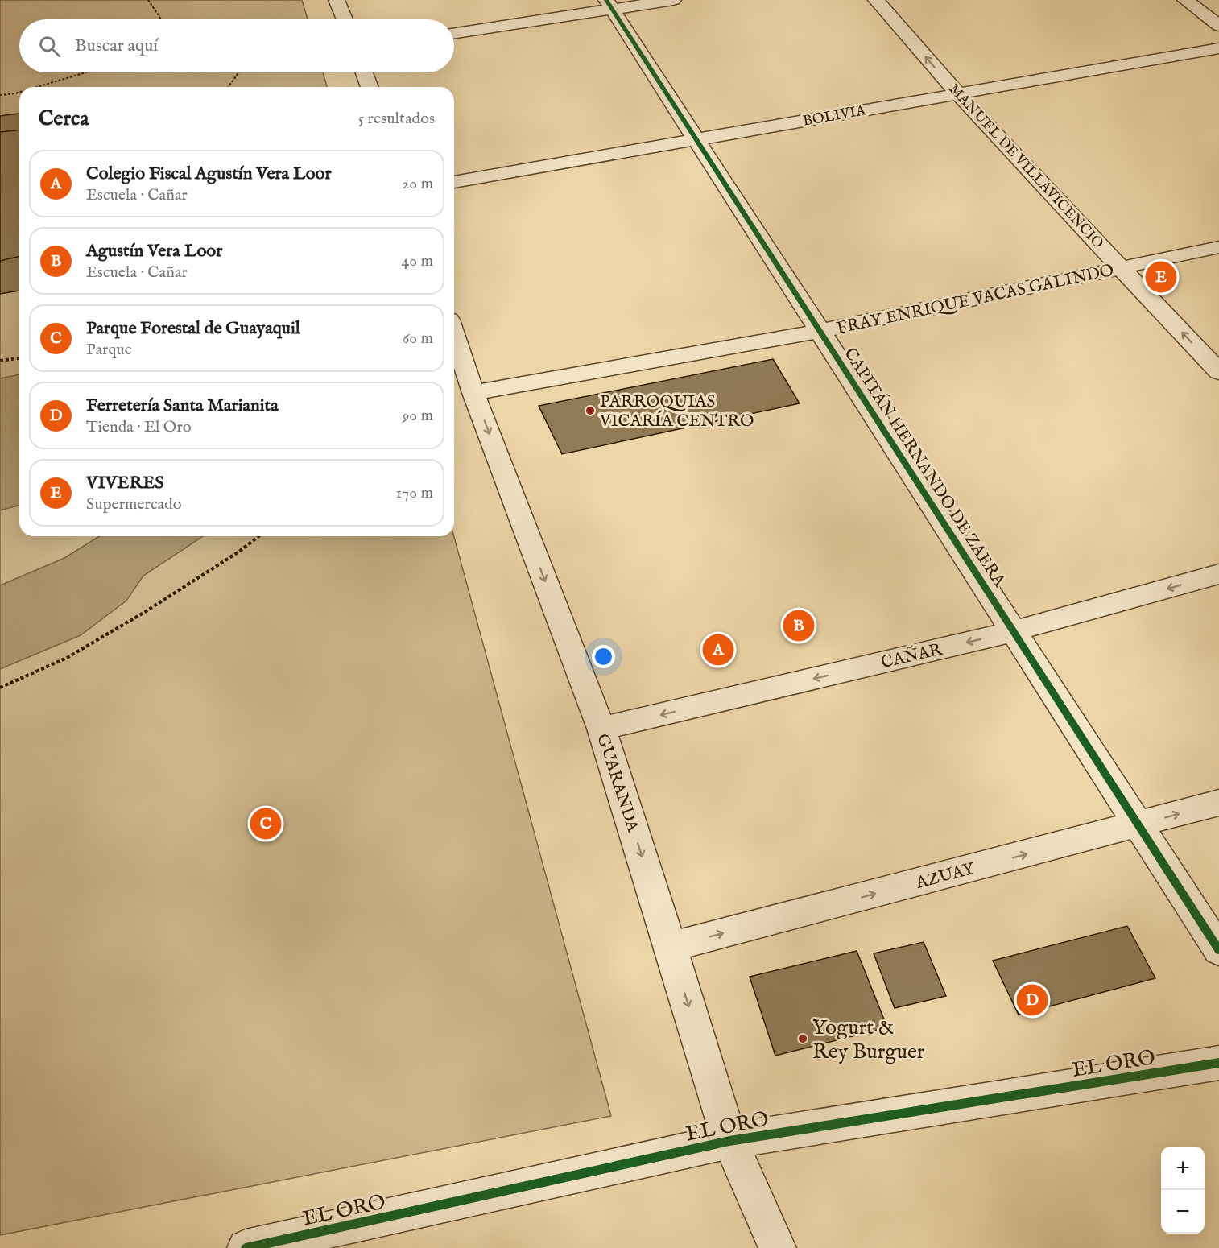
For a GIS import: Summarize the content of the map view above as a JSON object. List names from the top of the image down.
{
  "streets": {
    "street": [
      "BOLIVIA",
      "MANUEL DE VILLAVICENCIO",
      "FRAY ENRIQUE VACAS GALINDO",
      "CAPITÁN HERNANDO DE ZAERA",
      "CAÑAR",
      "GUARANDA",
      "AZUAY",
      "EL ORO"
    ]
  },
  "crossings": [
    ["BOLIVIA", "MANUEL DE VILLAVICENCIO"],
    ["BOLIVIA", "CAPITÁN HERNANDO DE ZAERA"],
    ["MANUEL DE VILLAVICENCIO", "FRAY ENRIQUE VACAS GALINDO"],
    ["FRAY ENRIQUE VACAS GALINDO", "CAPITÁN HERNANDO DE ZAERA"],
    ["FRAY ENRIQUE VACAS GALINDO", "GUARANDA"],
    ["CAPITÁN HERNANDO DE ZAERA", "CAÑAR"],
    ["CAPITÁN HERNANDO DE ZAERA", "AZUAY"],
    ["CAÑAR", "GUARANDA"],
    ["GUARANDA", "AZUAY"],
    ["GUARANDA", "EL ORO"]
  ],
  "one_way": [
    "MANUEL DE VILLAVICENCIO",
    "CAÑAR",
    "GUARANDA",
    "AZUAY"
  ],
  "places": ["PARROQUIAS VICARÍA CENTRO", "Yogurt & Rey Burguer"],
  "page": {
    "search": "Buscar aquí",
    "heading": ["Cerca", "5 resultados"],
    "list": [
      {
        "mark": "A",
        "name": "Colegio Fiscal Agustín Vera Loor",
        "note": "Escuela · Cañar",
        "value": "20 m"
      },
      {
        "mark": "B",
        "name": "Agustín Vera Loor",
        "note": "Escuela · Cañar",
        "value": "40 m"
      },
      {
        "mark": "C",
        "name": "Parque Forestal de Guayaquil",
        "note": "Parque",
        "value": "60 m"
      },
      {
        "mark": "D",
        "name": "Ferretería Santa Marianita",
        "note": "Tienda · El Oro",
        "value": "90 m"
      },
      {
        "mark": "E",
        "name": "VIVERES",
        "note": "Supermercado",
        "value": "170 m"
      }
    ],
    "pins": [
      "E",
      "B",
      "A",
      "C",
      "D"
    ],
    "map_buttons": ["+", "−"]
  }
}
